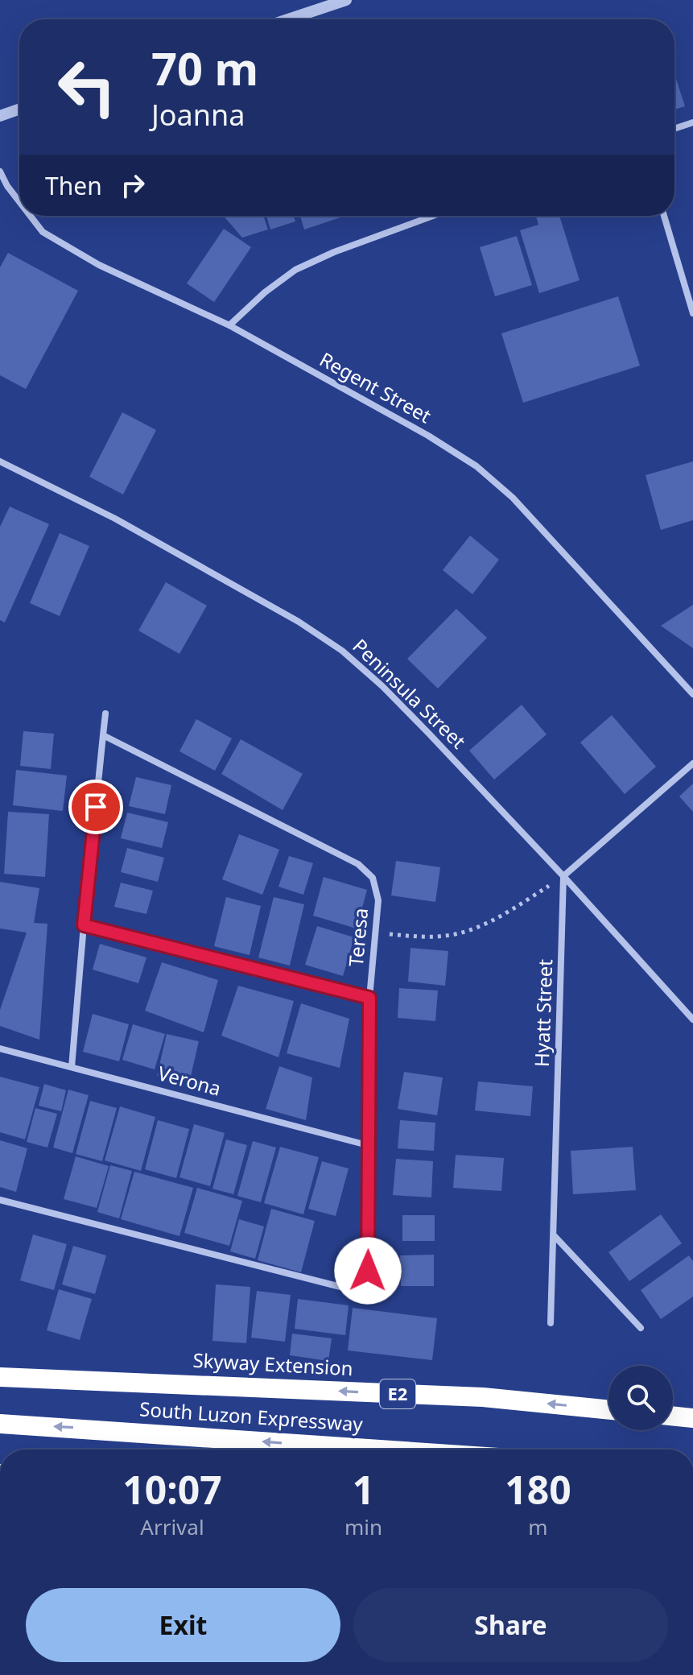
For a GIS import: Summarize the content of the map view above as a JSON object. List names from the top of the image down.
{
  "streets": {
    "highway": ["Skyway Extension", "E2", "South Luzon Expressway"],
    "street": [
      "Regent Street",
      "Peninsula Street",
      "Teresa",
      "Hyatt Street",
      "Verona"
    ]
  },
  "crossings": [
    ["Peninsula Street", "Hyatt Street"],
    ["Teresa", "Verona"]
  ],
  "one_way": ["Skyway Extension", "South Luzon Expressway"],
  "page": {
    "turn": ["70 m", "Joanna"],
    "then": "Then",
    "eta": [
      "10:07",
      "Arrival",
      "1",
      "min",
      "180",
      "m"
    ],
    "buttons": ["Exit", "Share"]
  }
}
